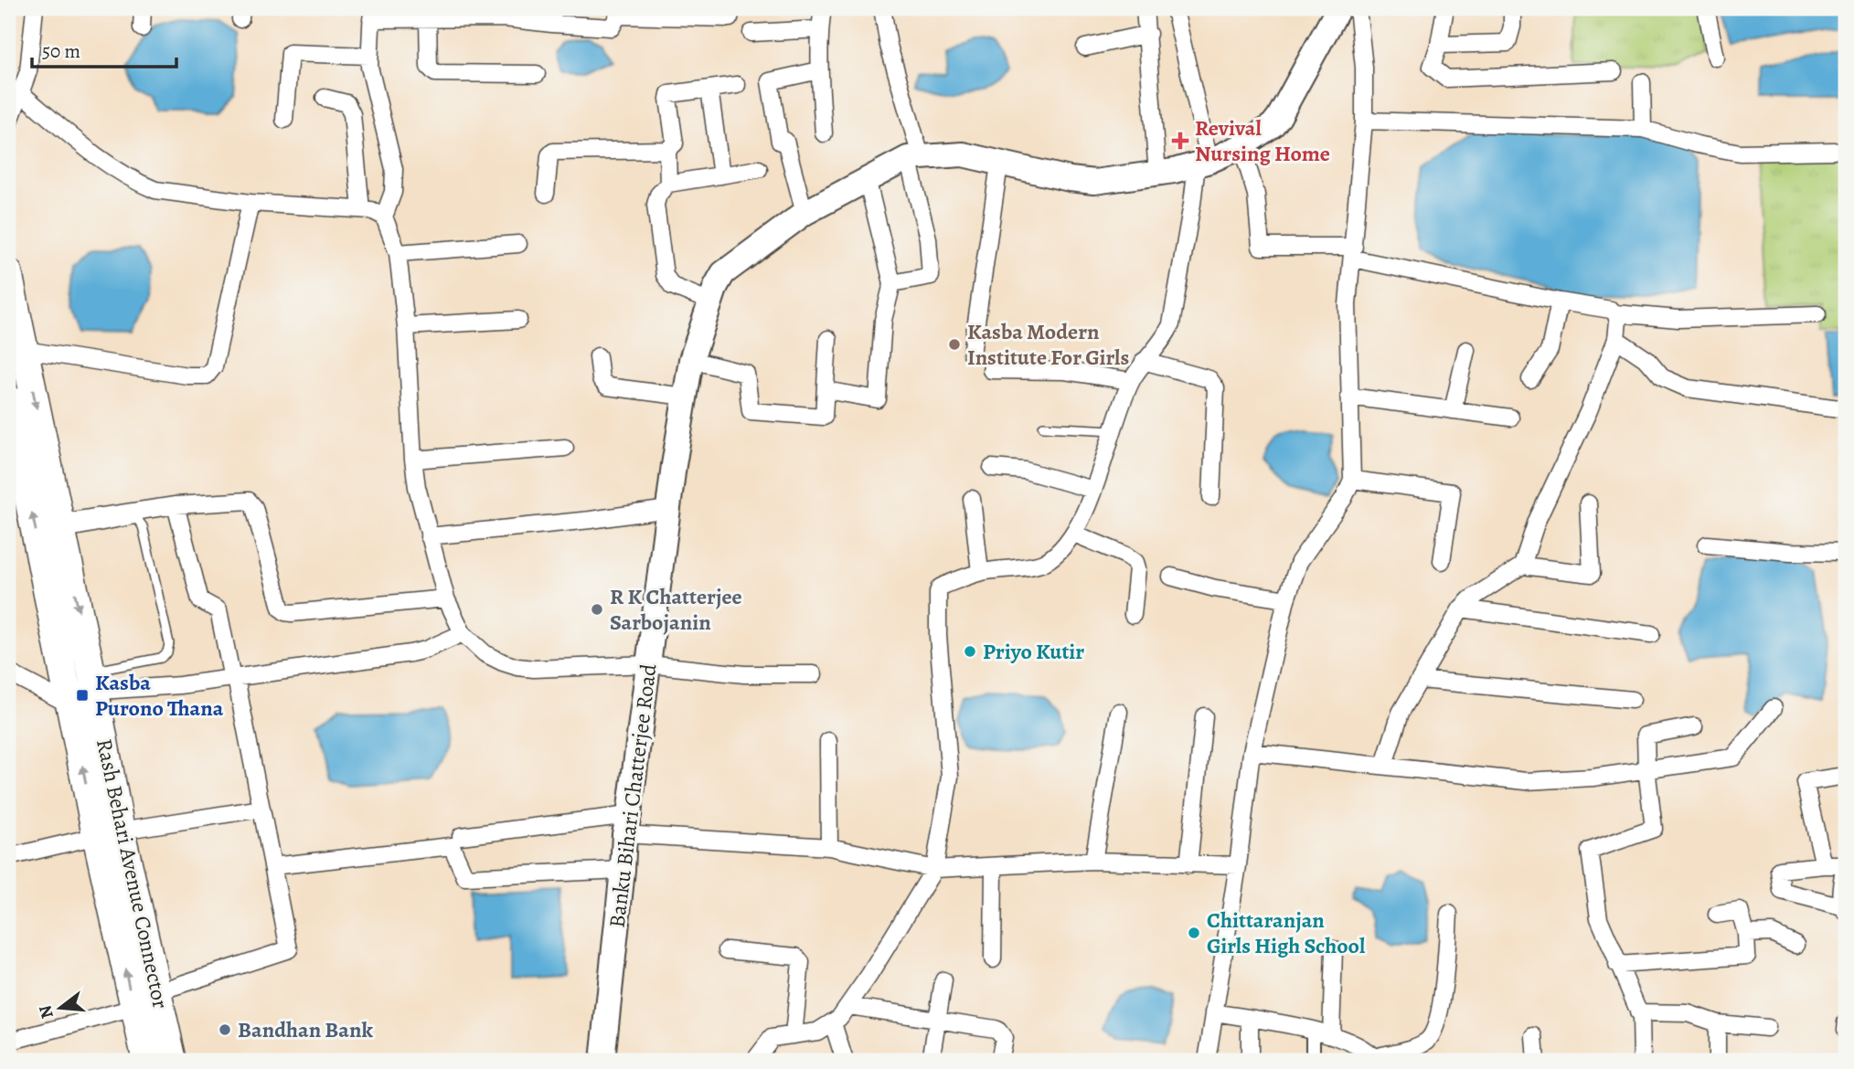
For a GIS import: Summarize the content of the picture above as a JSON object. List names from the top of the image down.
{
  "streets": {
    "main road": ["Banku Bihari Chatterjee Road", "Rash Behari Avenue Connector"]
  },
  "places": {
    "health": ["Revival Nursing Home"],
    "other": [
      "Kasba Modern Institute For Girls",
      "R K Chatterjee Sarbojanin",
      "Priyo Kutir",
      "Chittaranjan Girls High School",
      "Bandhan Bank"
    ],
    "transit": ["Kasba Purono Thana"]
  },
  "scale_bar": "50 m",
  "north": "left"
}
